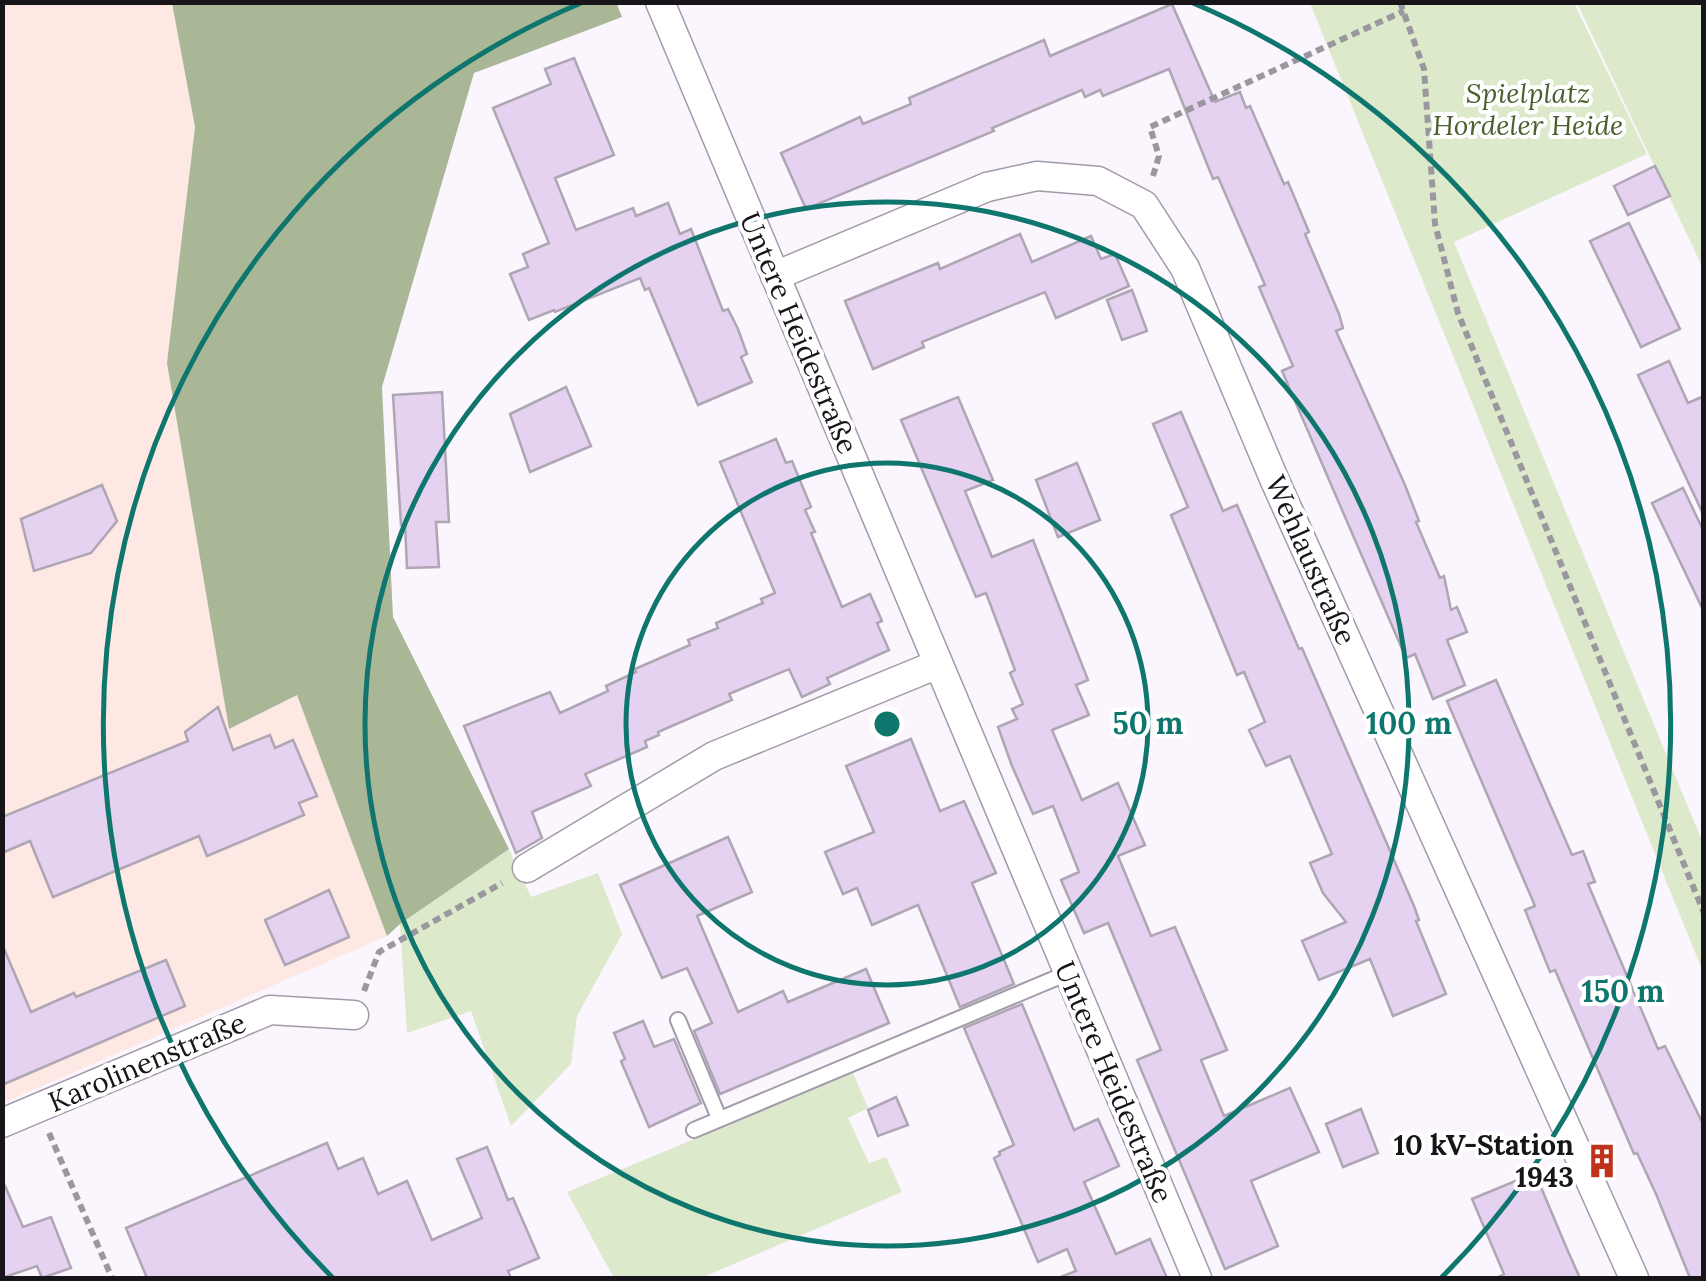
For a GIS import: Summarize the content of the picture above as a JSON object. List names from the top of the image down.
{
  "streets": {
    "street": ["Untere Heidestraße", "Wehlaustraße", "Karolinenstraße"]
  },
  "crossings": [
    ["Untere Heidestraße", "Wehlaustraße"]
  ],
  "parks": ["Spielplatz Hordeler Heide"],
  "places": {
    "building": ["10 kV-Station 1943"]
  },
  "rings": ["50 m", "100 m", "150 m"]
}
